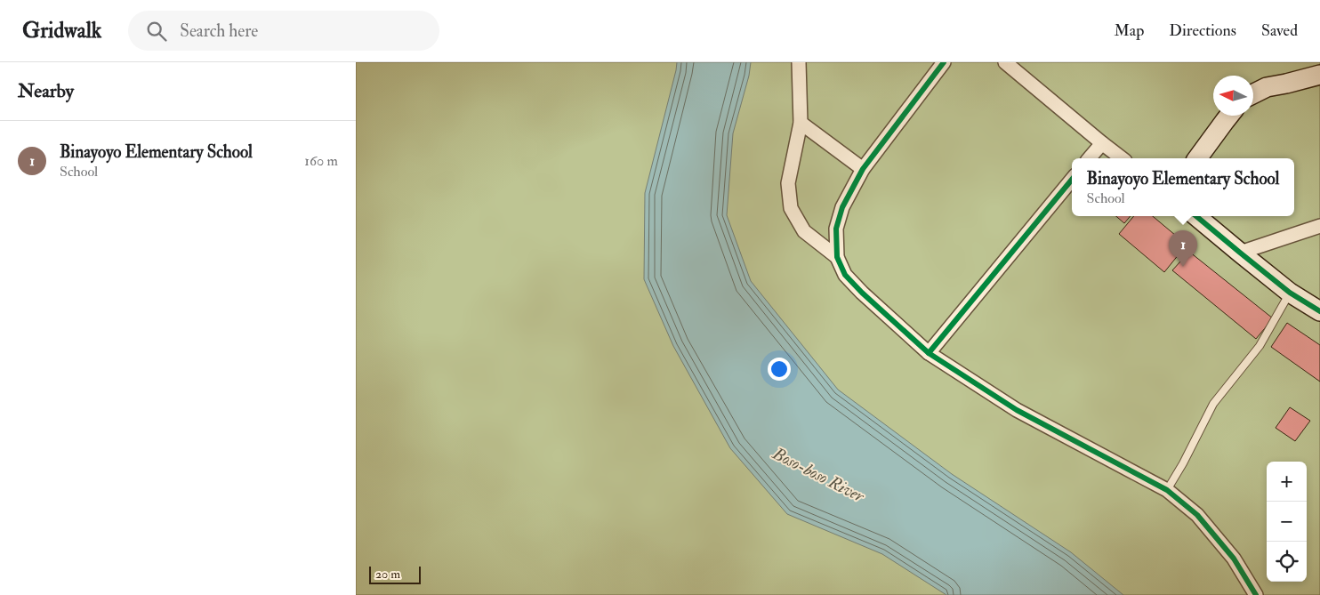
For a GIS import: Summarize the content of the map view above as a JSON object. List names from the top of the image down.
{
  "water": ["Boso-boso River"],
  "scale_bar": "20 m",
  "north": "left",
  "page": {
    "header": "Gridwalk",
    "search": "Search here",
    "nav": ["Map", "Directions", "Saved"],
    "heading": "Nearby",
    "list": [
      {
        "mark": "1",
        "name": "Binayoyo Elementary School",
        "note": "School",
        "value": "160 m"
      }
    ],
    "popup": ["Binayoyo Elementary School", "School"],
    "pins": "1",
    "map_buttons": ["+", "−"],
    "scale": "20 m"
  }
}
